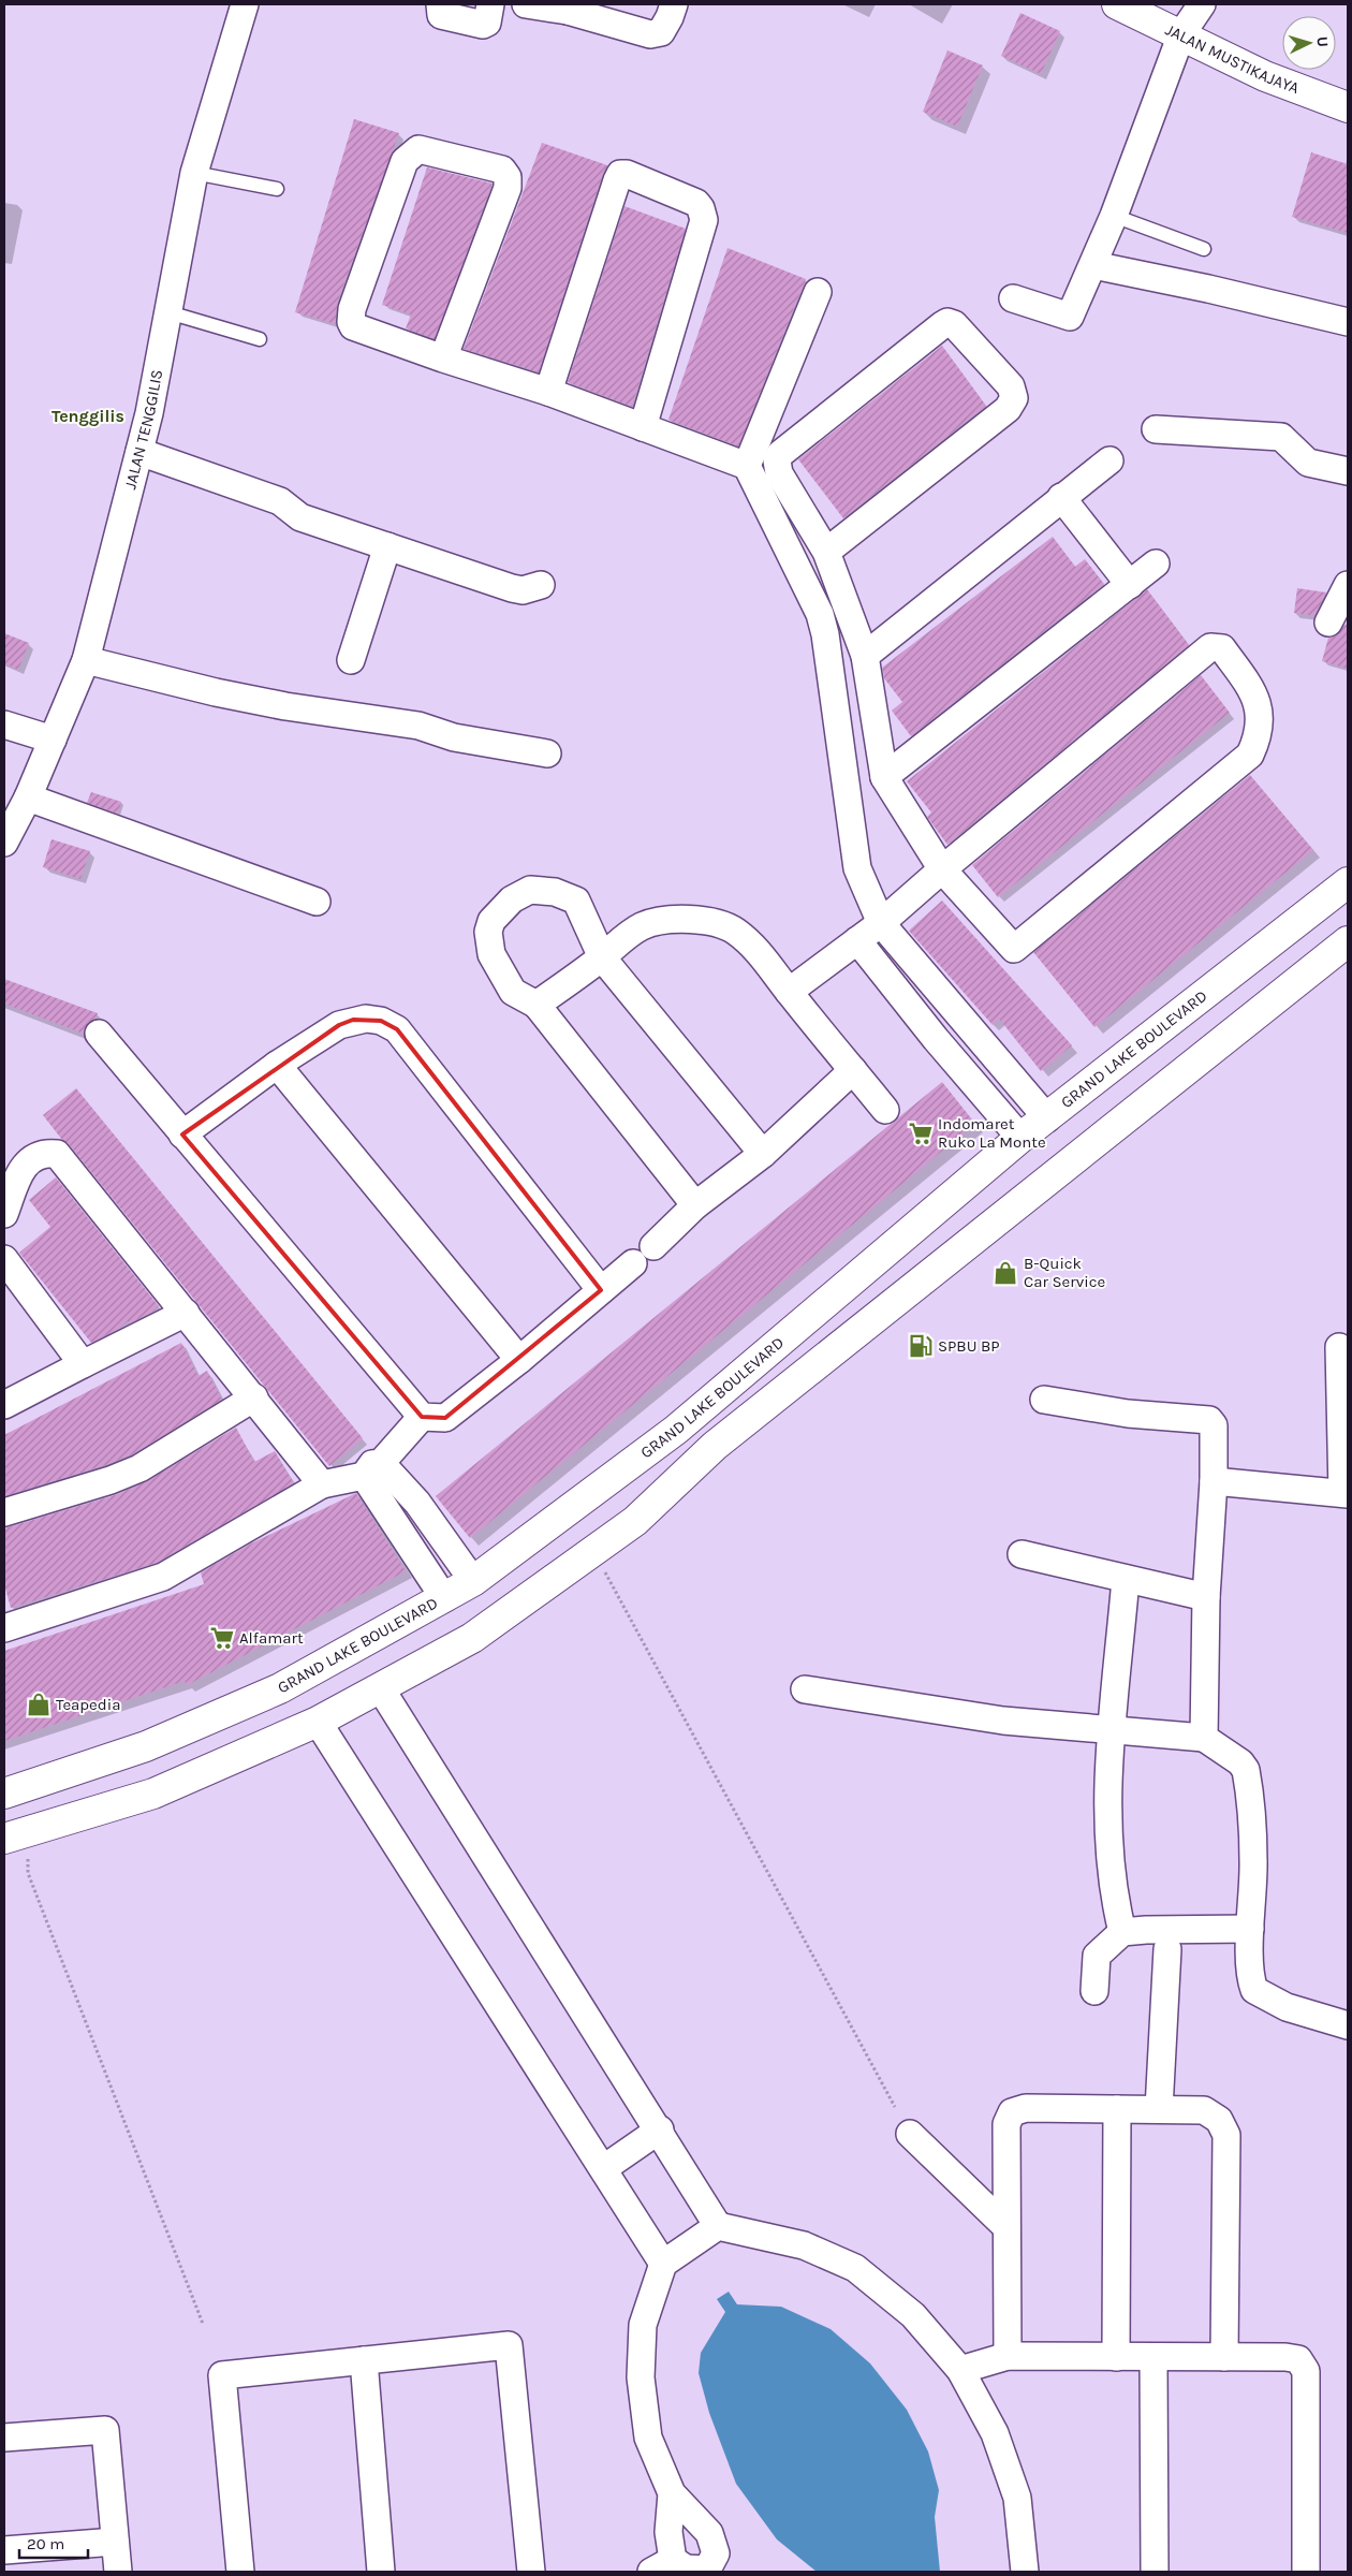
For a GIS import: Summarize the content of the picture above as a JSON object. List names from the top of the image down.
{
  "streets": {
    "street": ["JALAN MUSTIKAJAYA", "JALAN TENGGILIS", "GRAND LAKE BOULEVARD"]
  },
  "districts": ["Tenggilis"],
  "places": {
    "supermarket": ["Indomaret Ruko La Monte", "Alfamart"],
    "shop": ["B-Quick Car Service", "Teapedia"],
    "fuel station": ["SPBU BP"]
  },
  "scale_bar": "20 m",
  "north": "right"
}
